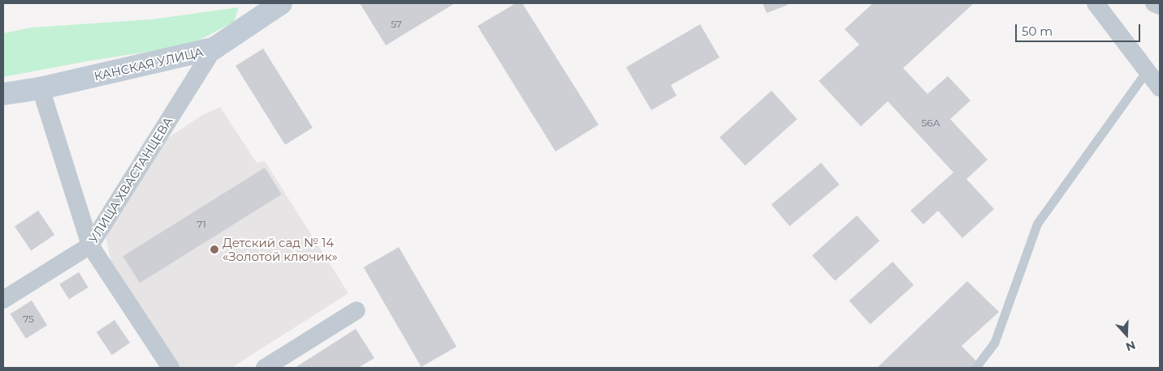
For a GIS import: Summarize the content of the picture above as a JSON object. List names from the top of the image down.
{
  "streets": {
    "street": ["КАНСКАЯ УЛИЦА", "УЛИЦА ХВАСТАНЦЕВА"]
  },
  "crossings": [
    ["КАНСКАЯ УЛИЦА", "УЛИЦА ХВАСТАНЦЕВА"]
  ],
  "places": ["Детский сад № 14 «Золотой ключик»"],
  "house_numbers": [
    "57",
    "56А",
    "71",
    "75"
  ],
  "scale_bar": "50 m",
  "north": "bottom"
}
